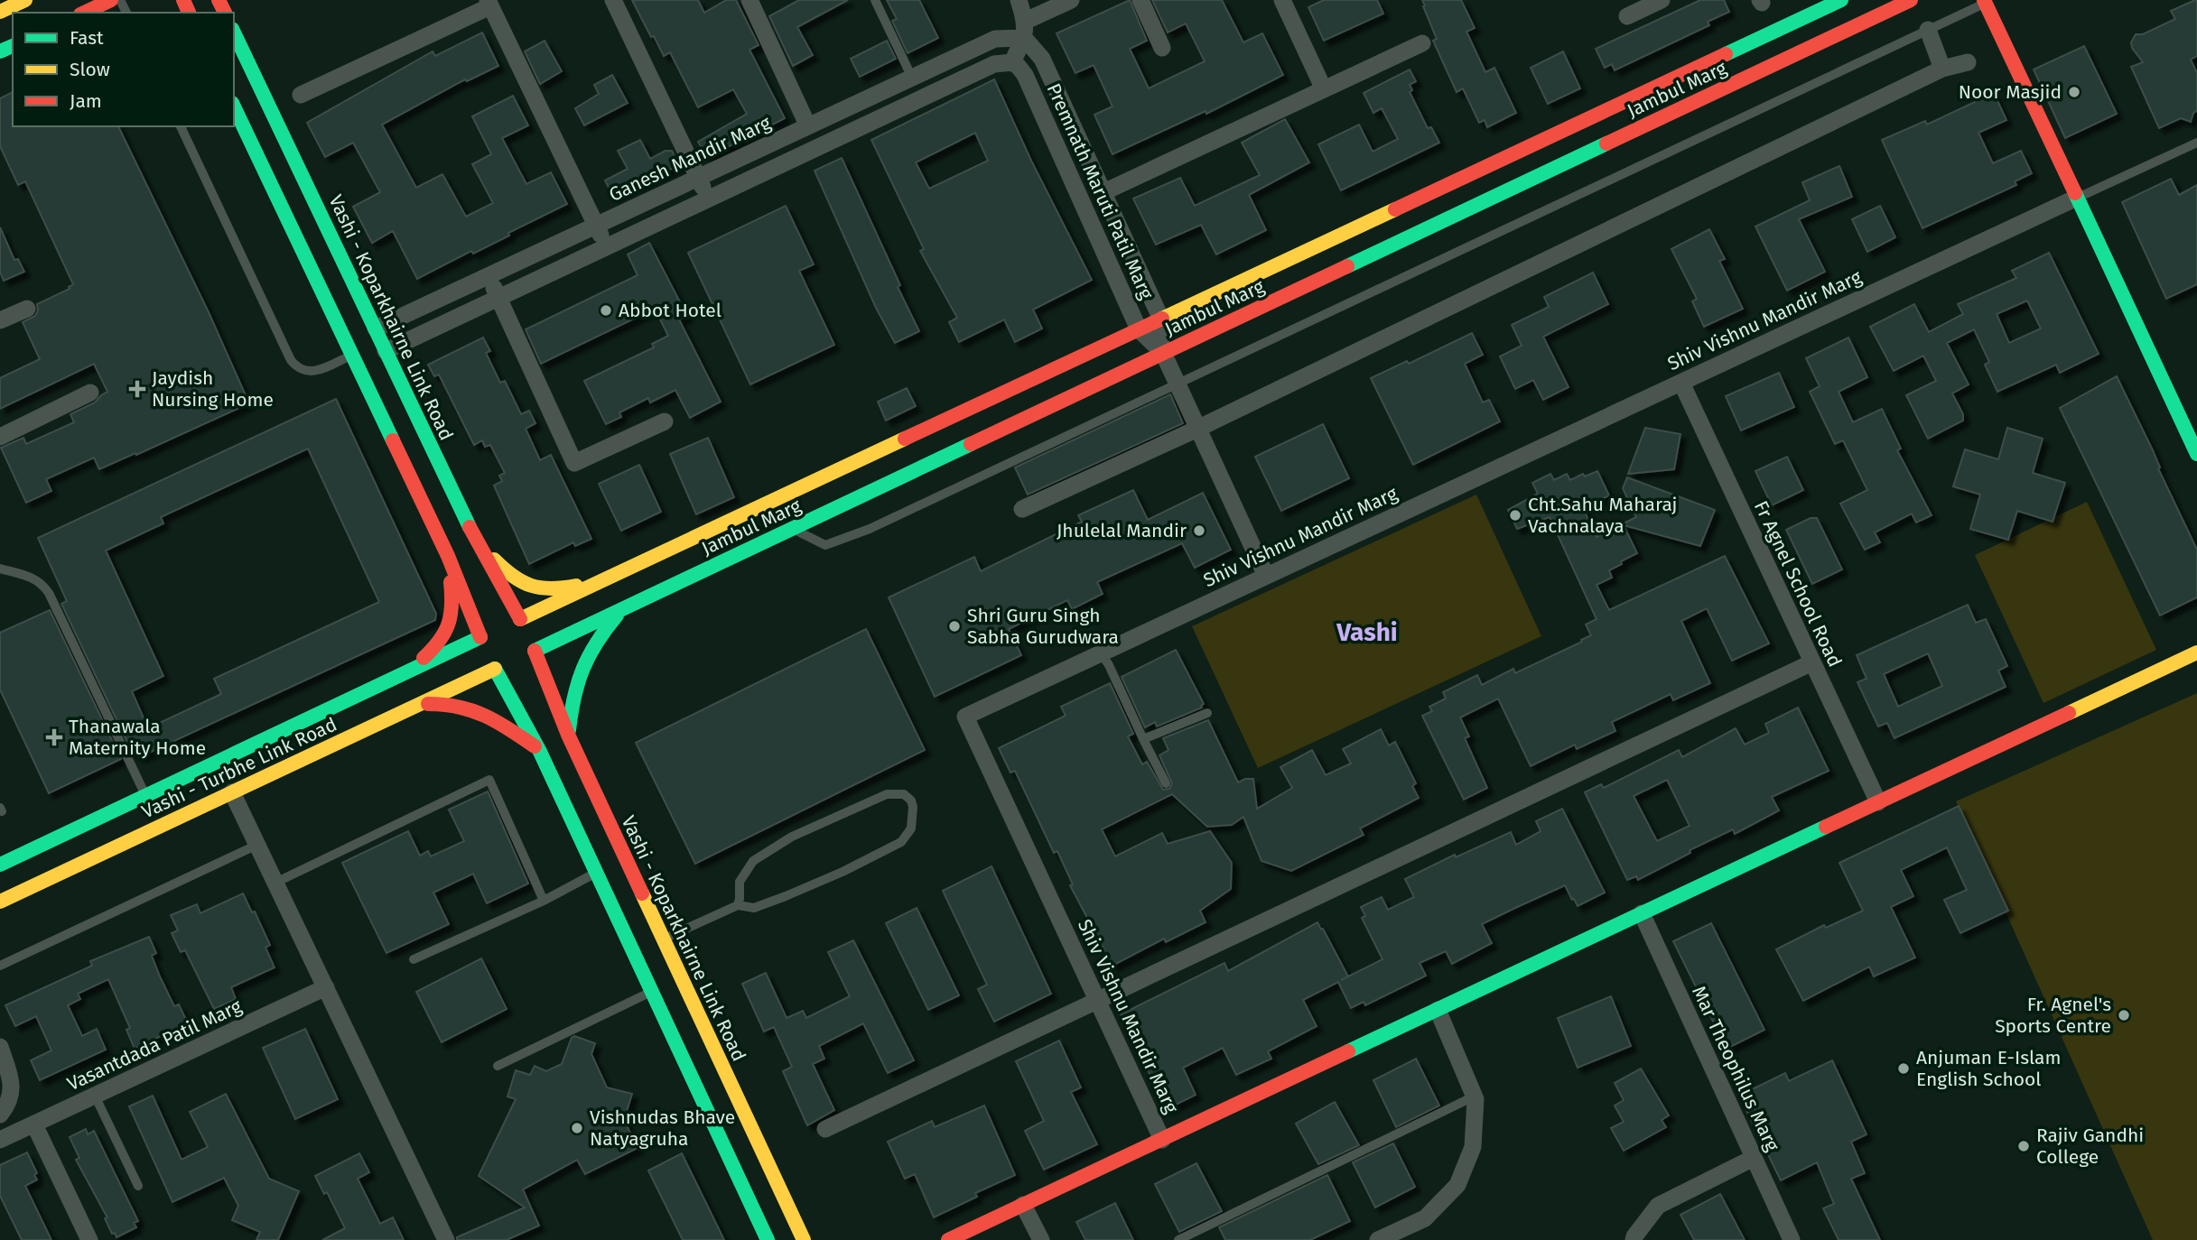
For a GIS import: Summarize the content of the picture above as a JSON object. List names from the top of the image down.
{
  "streets": {
    "main road": ["Jambul Marg", "Vashi - Koparkhairne Link Road", "Vashi - Turbhe Link Road"],
    "street": [
      "Ganesh Mandir Marg",
      "Premnath Maruti Patil Marg",
      "Shiv Vishnu Mandir Marg",
      "Fr Agnel School Road",
      "Vasantdada Patil Marg",
      "Mar Theophilus Marg"
    ]
  },
  "crossings": [
    ["Jambul Marg", "Premnath Maruti Patil Marg"],
    ["Jambul Marg", "Vashi - Koparkhairne Link Road"],
    ["Ganesh Mandir Marg", "Premnath Maruti Patil Marg"],
    ["Ganesh Mandir Marg", "Vashi - Koparkhairne Link Road"],
    ["Shiv Vishnu Mandir Marg", "Fr Agnel School Road"]
  ],
  "districts": ["Vashi"],
  "places": {
    "other": [
      "Noor Masjid",
      "Abbot Hotel",
      "Cht.Sahu Maharaj Vachnalaya",
      "Jhulelal Mandir",
      "Shri Guru Singh Sabha Gurudwara",
      "Fr. Agnel's Sports Centre",
      "Anjuman E-Islam English School",
      "Vishnudas Bhave Natyagruha",
      "Rajiv Gandhi College"
    ],
    "health": ["Jaydish Nursing Home", "Thanawala Maternity Home"]
  },
  "legend": ["Fast", "Slow", "Jam"]
}
